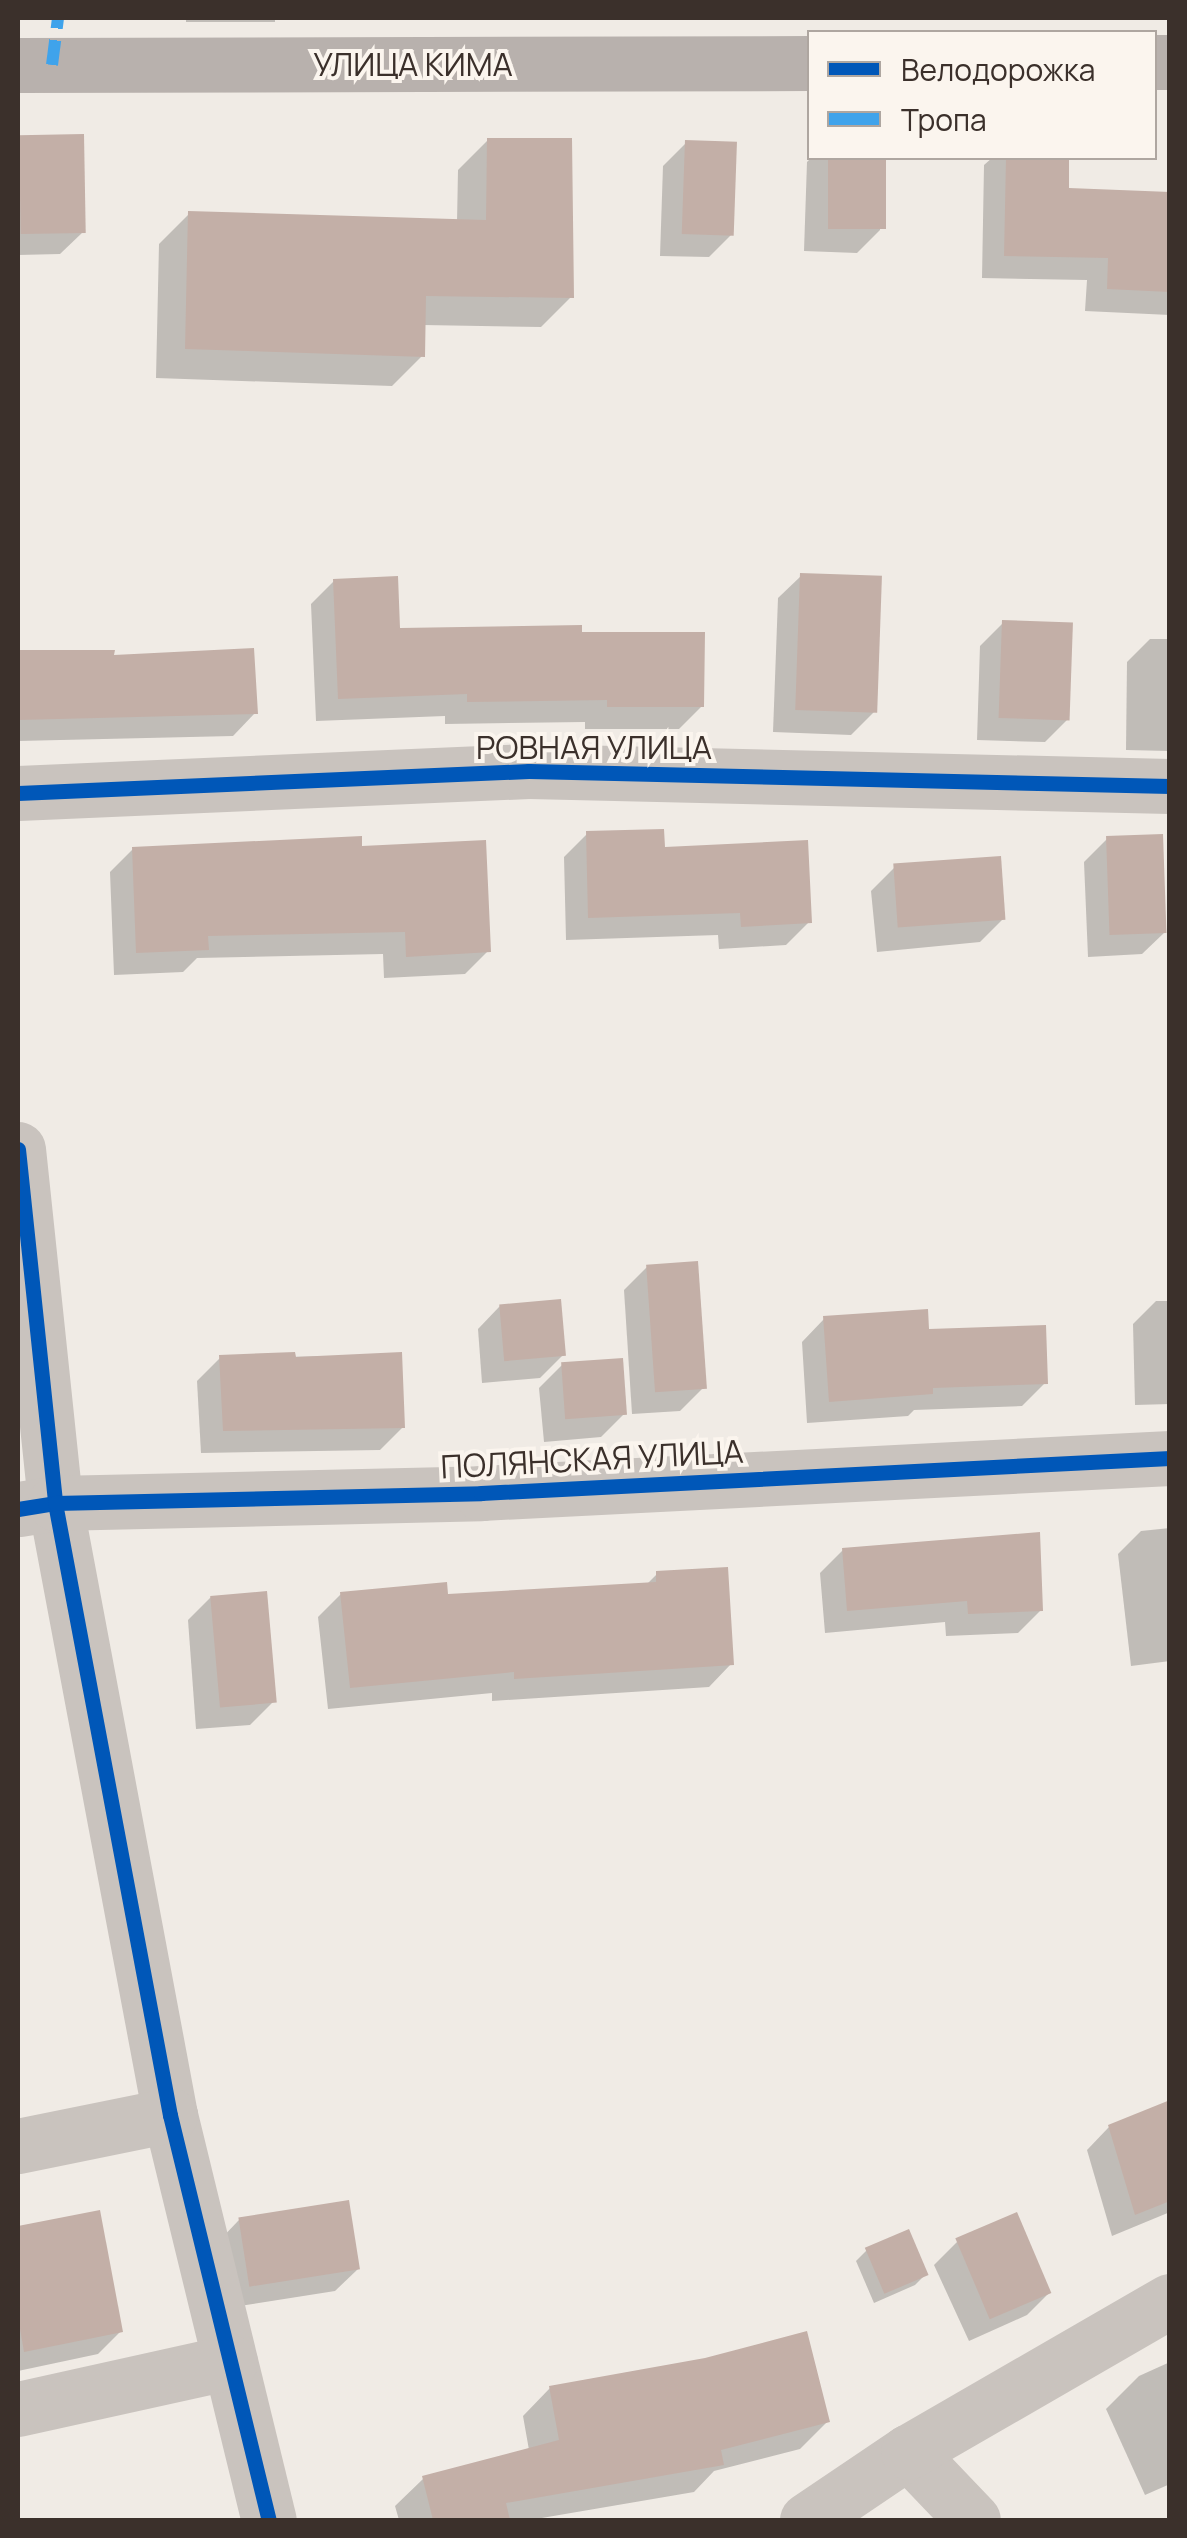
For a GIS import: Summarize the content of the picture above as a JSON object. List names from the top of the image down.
{
  "streets": {
    "main road": ["УЛИЦА КИМА"],
    "street": ["РОВНАЯ УЛИЦА", "ПОЛЯНСКАЯ УЛИЦА"]
  },
  "legend": ["Велодорожка", "Тропа"]
}
